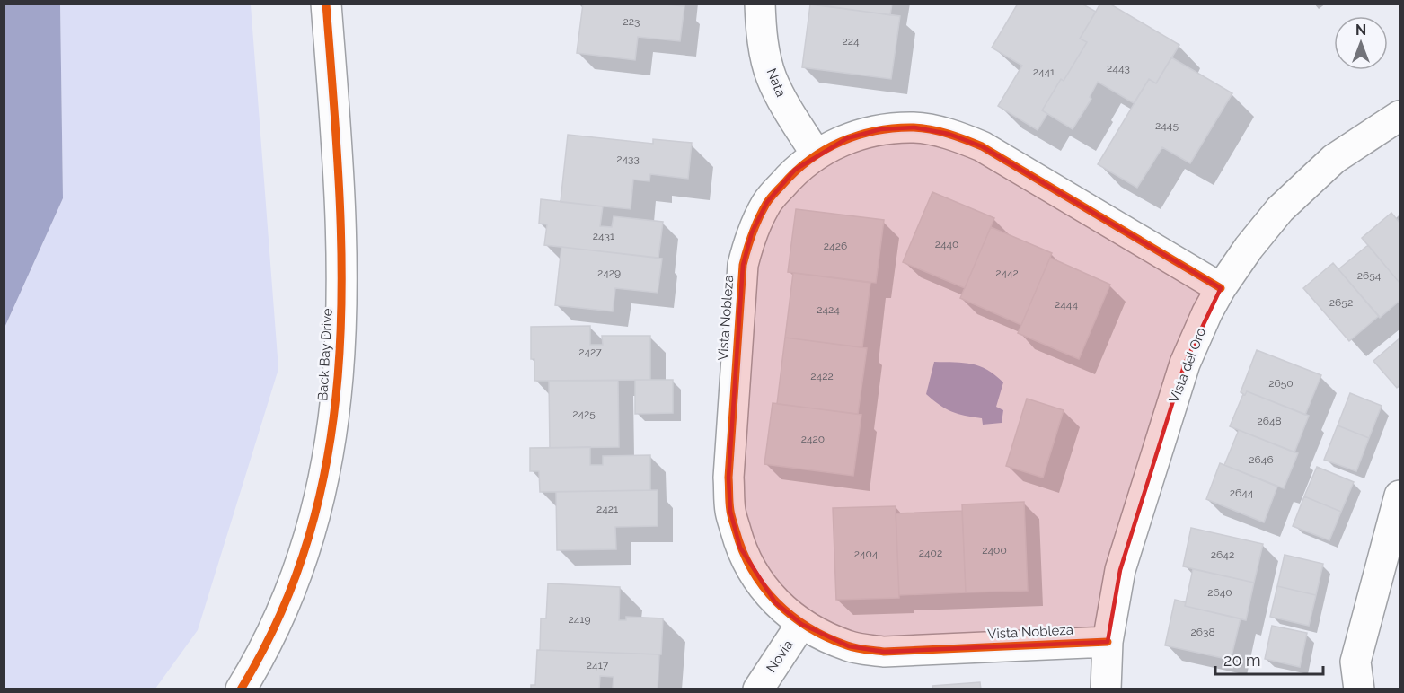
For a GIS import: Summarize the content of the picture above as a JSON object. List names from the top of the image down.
{
  "streets": {
    "street": [
      "Nata",
      "Vista Nobleza",
      "Back Bay Drive",
      "Vista del Oro",
      "Novia"
    ]
  },
  "crossings": [
    ["Nata", "Vista Nobleza"],
    ["Vista Nobleza", "Vista del Oro"],
    ["Vista Nobleza", "Novia"]
  ],
  "house_numbers": [
    "223",
    "224",
    "2443",
    "2441",
    "2445",
    "2433",
    "2431",
    "2440",
    "2426",
    "2429",
    "2442",
    "2654",
    "2652",
    "2444",
    "2424",
    "2427",
    "2422",
    "2650",
    "2425",
    "2648",
    "2420",
    "2646",
    "2644",
    "2421",
    "2400",
    "2402",
    "2404",
    "2642",
    "2640",
    "2419",
    "2638",
    "2417"
  ],
  "scale_bar": "20 m",
  "north": "top"
}
